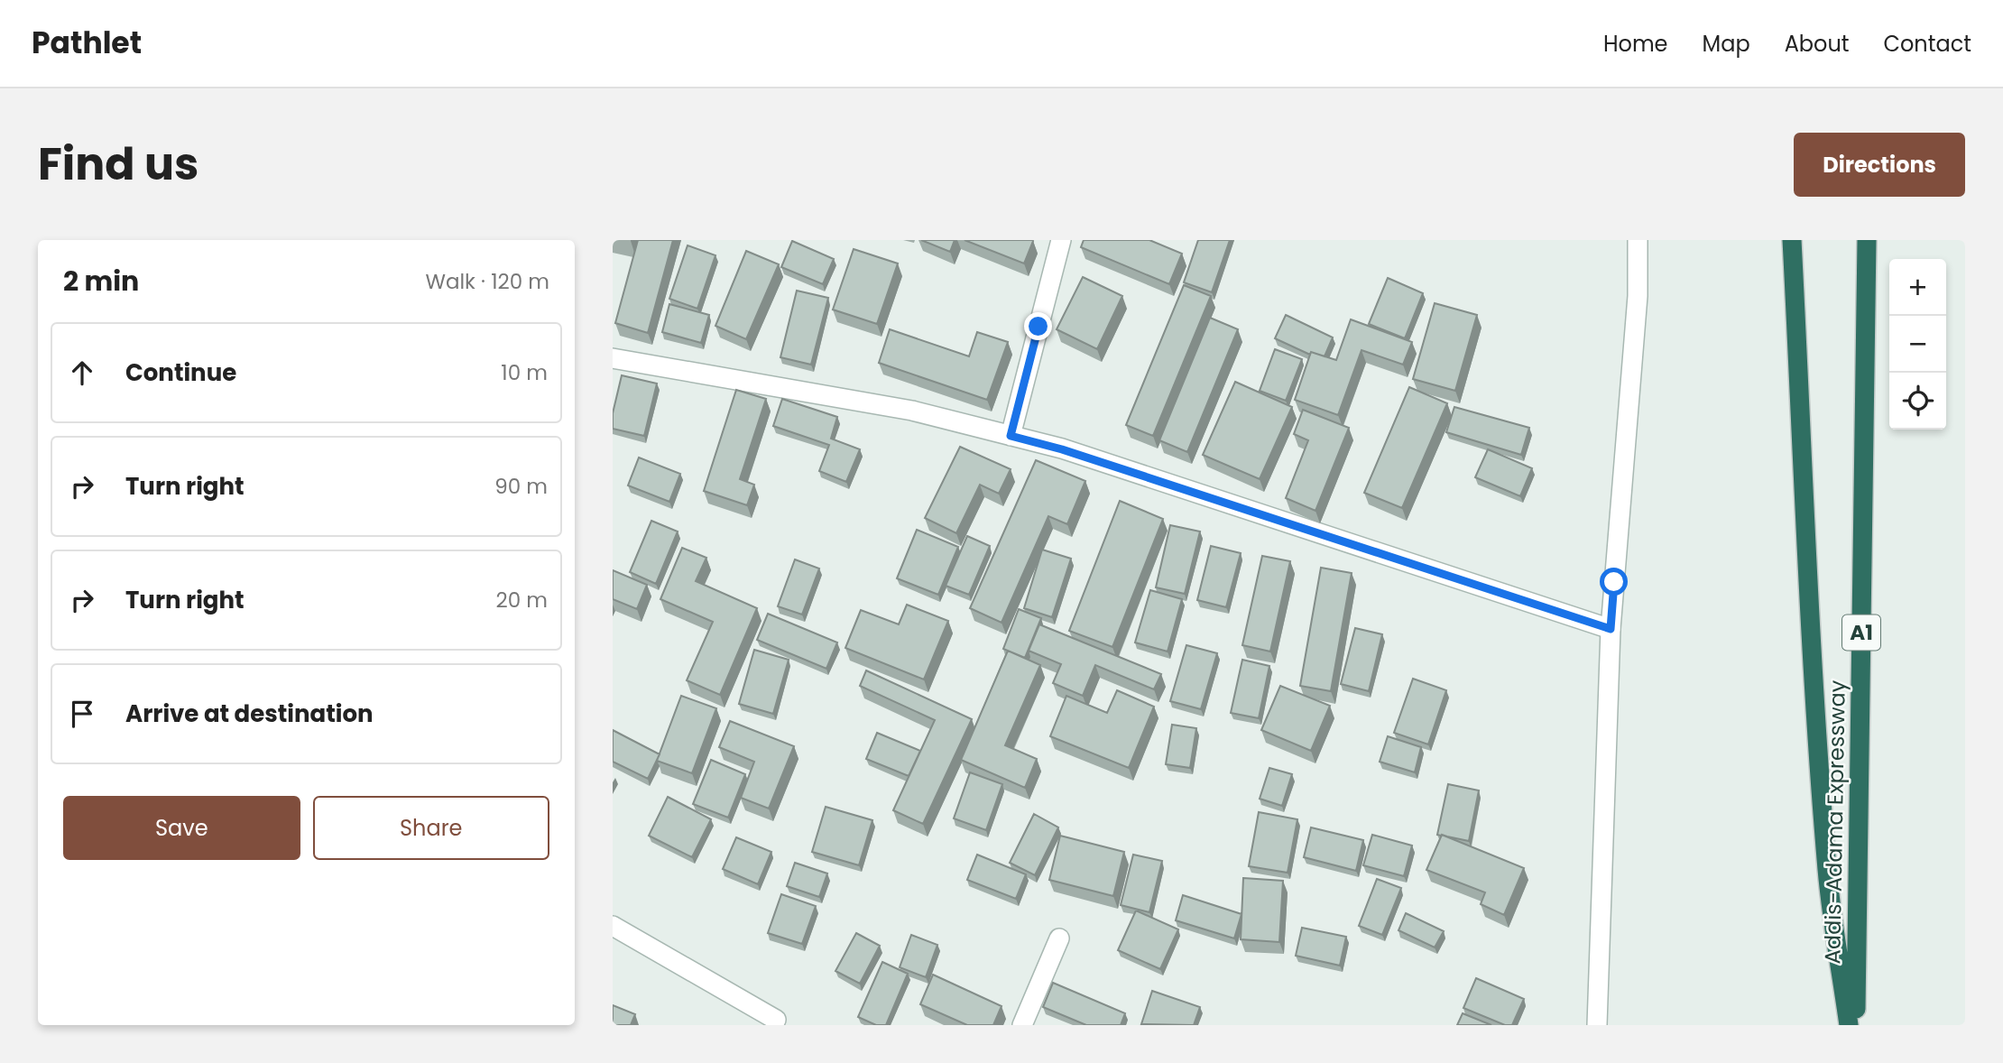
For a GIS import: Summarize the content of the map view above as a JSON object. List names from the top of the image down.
{
  "streets": {
    "highway": ["A1", "Addis-Adama Expressway"]
  },
  "page": {
    "header": "Pathlet",
    "nav": [
      "Home",
      "Map",
      "About",
      "Contact"
    ],
    "title": "Find us",
    "buttons": [
      "Directions",
      ["Save", "Share"]
    ],
    "heading": ["2 min", "Walk · 120 m"],
    "map_buttons": ["+", "−"],
    "list": [
      ["Continue", "10 m"],
      ["Turn right", "90 m"],
      ["Turn right", "20 m"],
      "Arrive at destination"
    ]
  }
}
